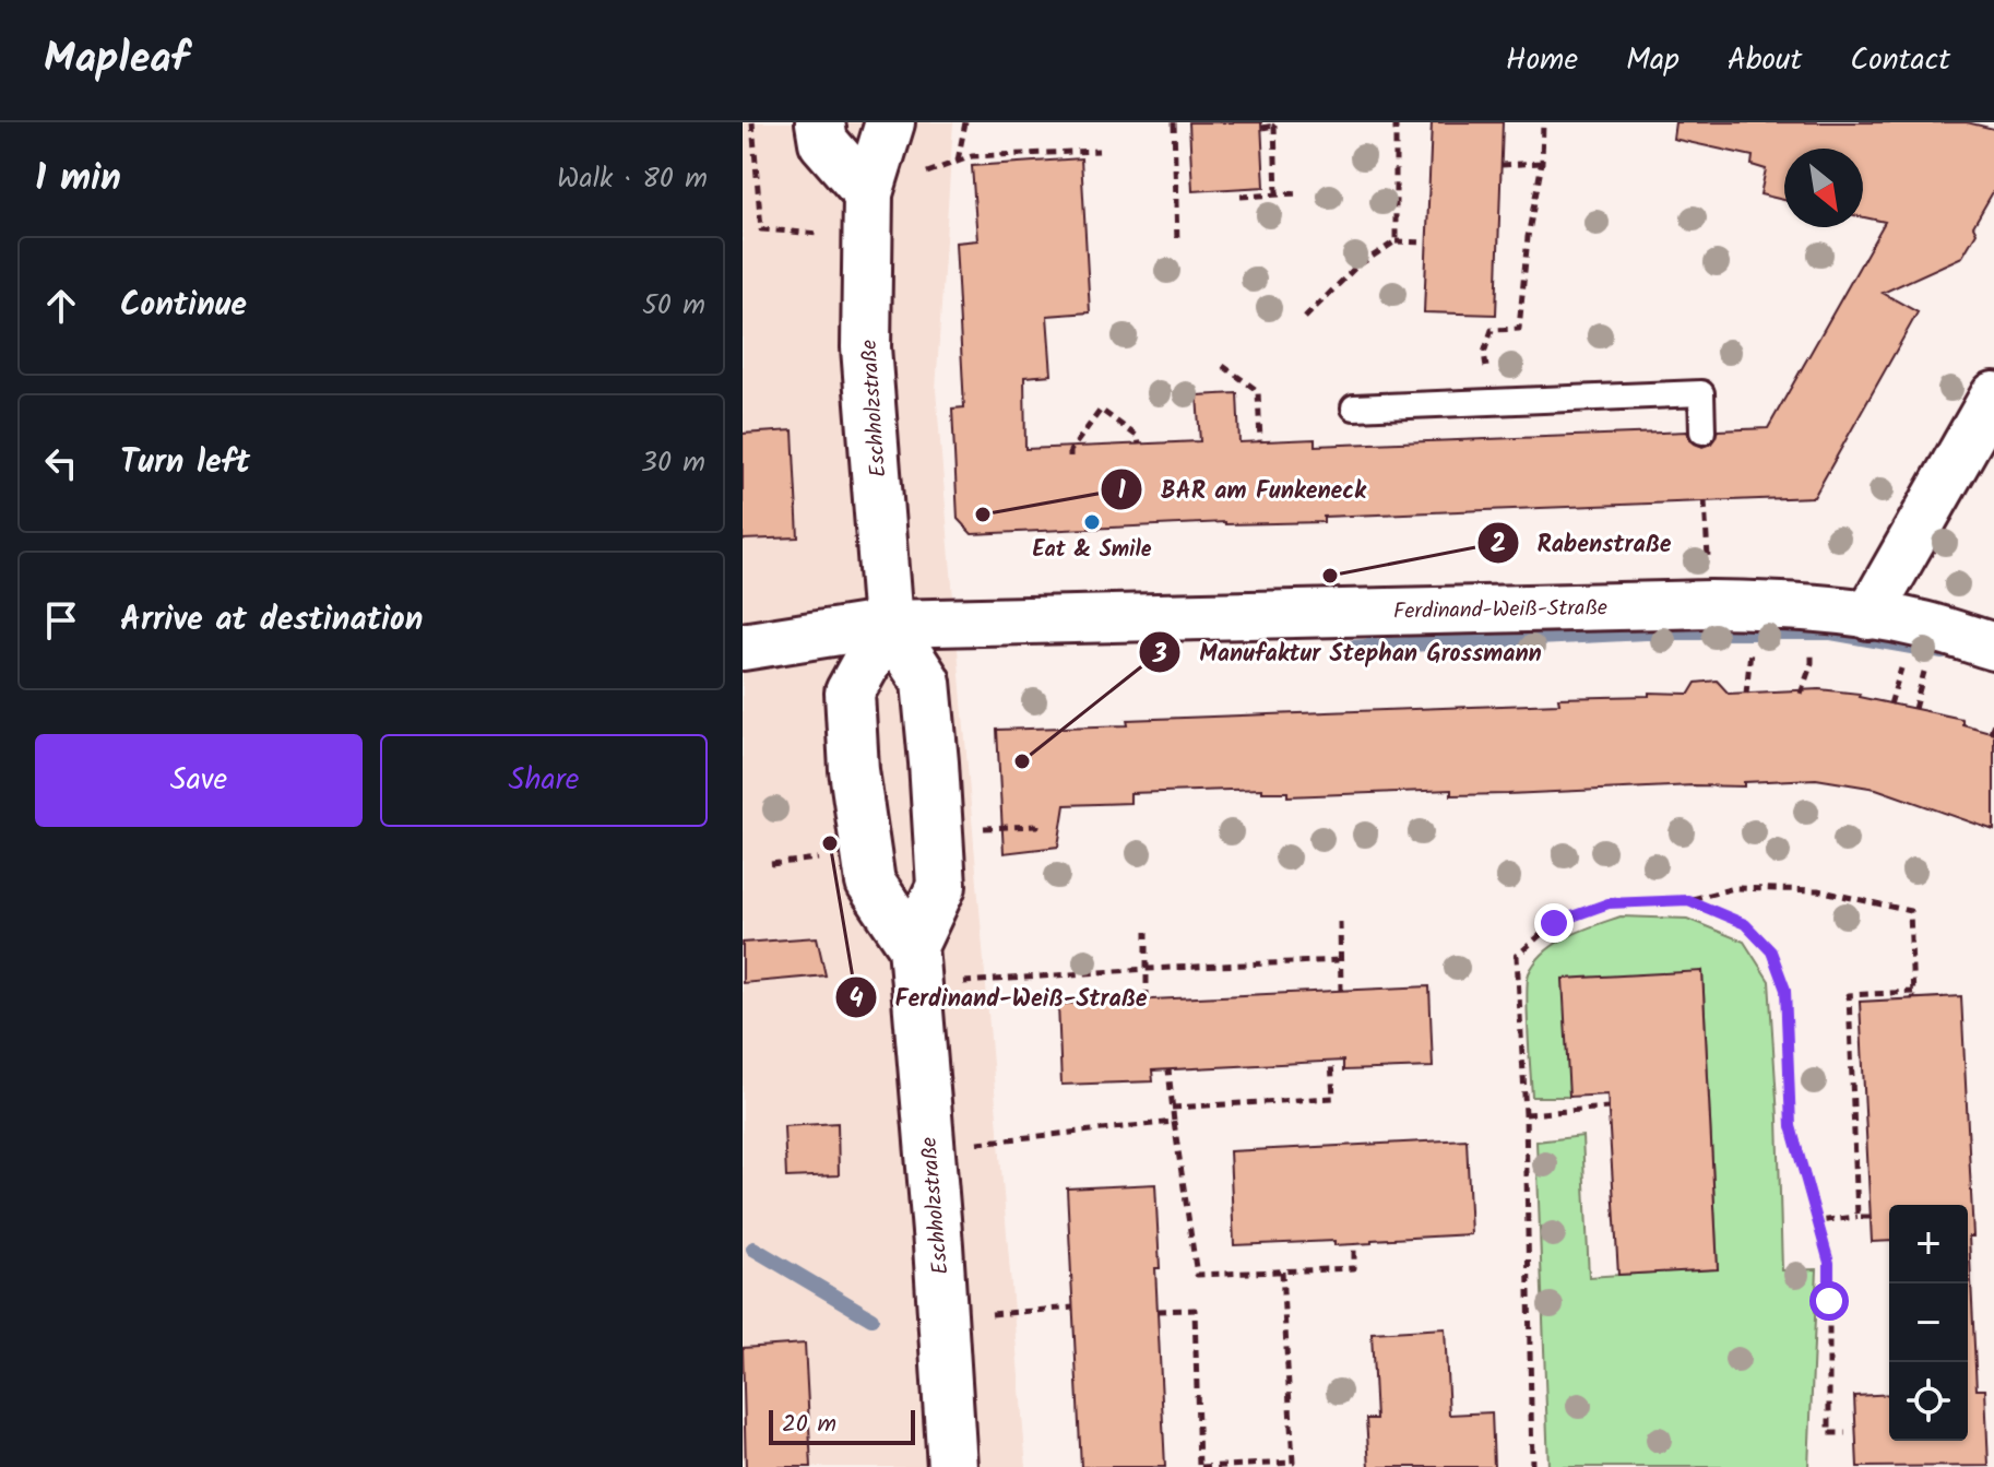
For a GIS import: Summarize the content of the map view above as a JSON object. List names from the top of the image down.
{
  "streets": {
    "main road": ["Eschholzstraße"],
    "street": ["Ferdinand-Weiß-Straße"]
  },
  "crossings": [
    ["Eschholzstraße", "Ferdinand-Weiß-Straße"]
  ],
  "places": [
    "BAR am Funkeneck",
    "Eat & Smile",
    "Rabenstraße",
    "Manufaktur Stephan Grossmann",
    "Ferdinand-Weiß-Straße"
  ],
  "scale_bar": "20 m",
  "north": "bottom right",
  "page": {
    "header": "Mapleaf",
    "nav": [
      "Home",
      "Map",
      "About",
      "Contact"
    ],
    "heading": ["1 min", "Walk · 80 m"],
    "list": [
      ["Continue", "50 m"],
      ["Turn left", "30 m"],
      "Arrive at destination"
    ],
    "buttons": ["Save", "Share"],
    "map_buttons": ["+", "−"],
    "scale": "20 m"
  }
}
